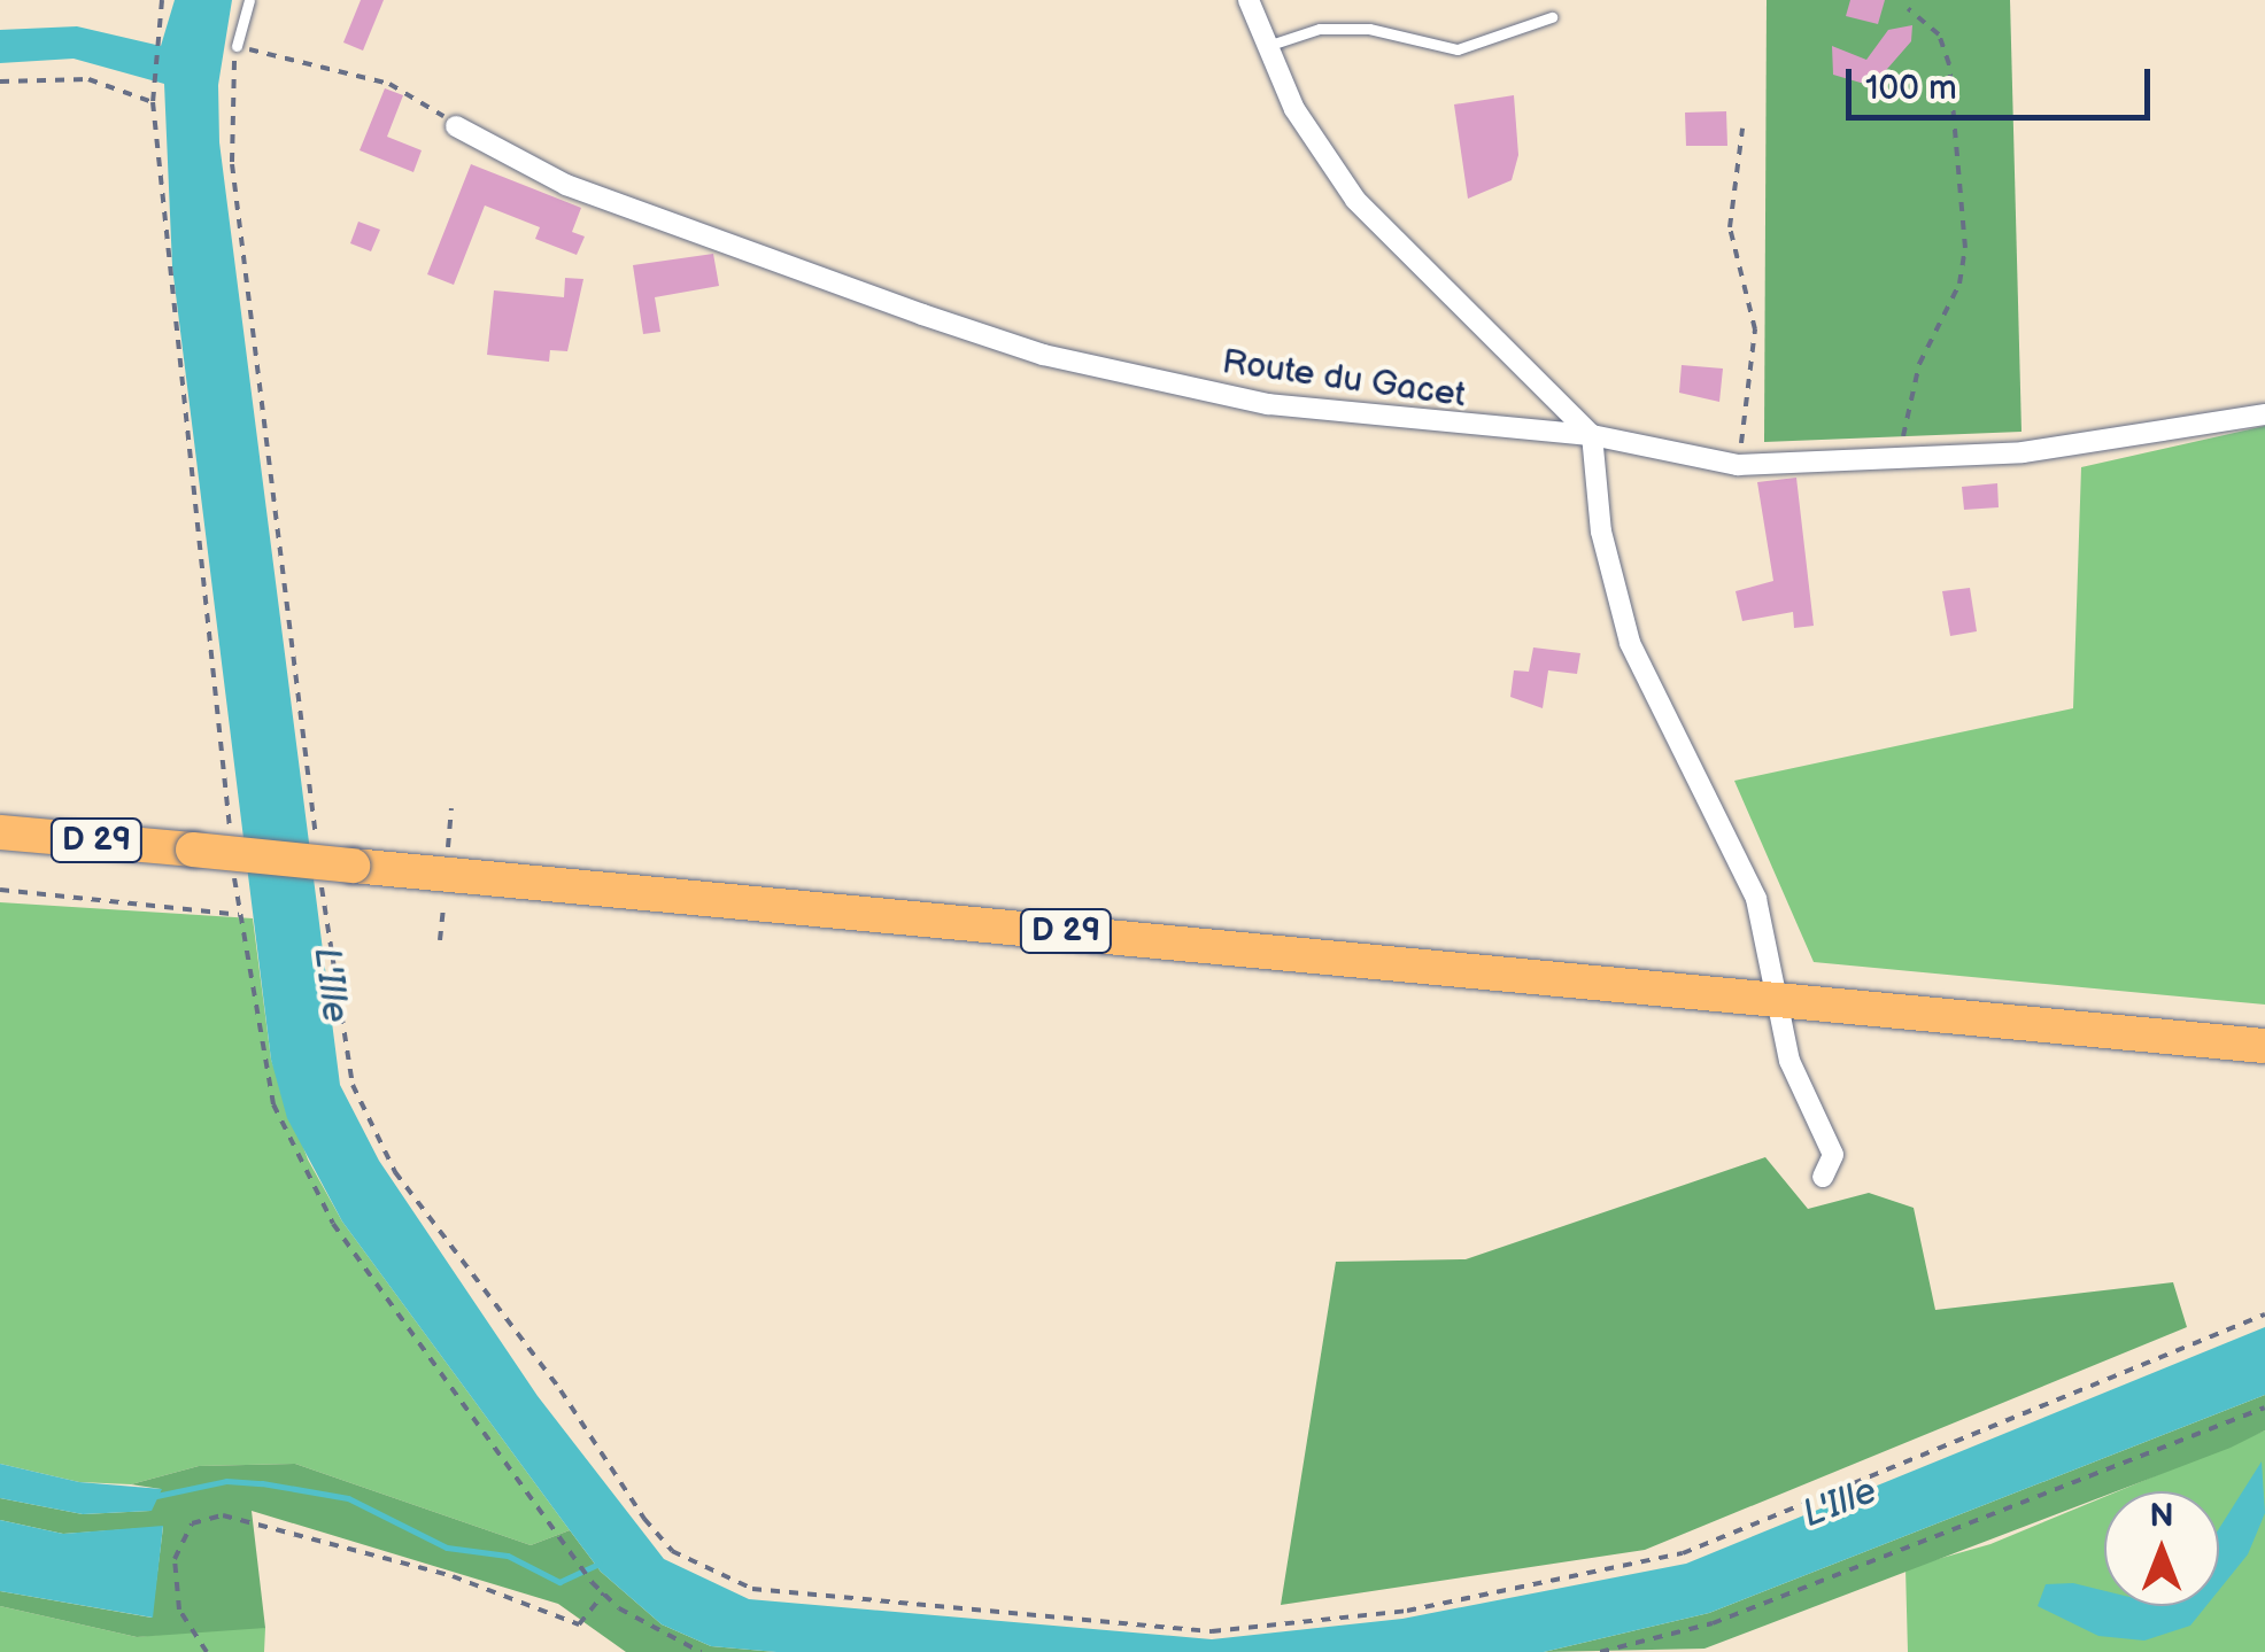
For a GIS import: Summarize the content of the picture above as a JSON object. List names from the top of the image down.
{
  "streets": {
    "main road": ["D 29"],
    "street": ["Route du Gacet"]
  },
  "water": ["L'Ille"],
  "scale_bar": "100 m",
  "north": "top"
}
